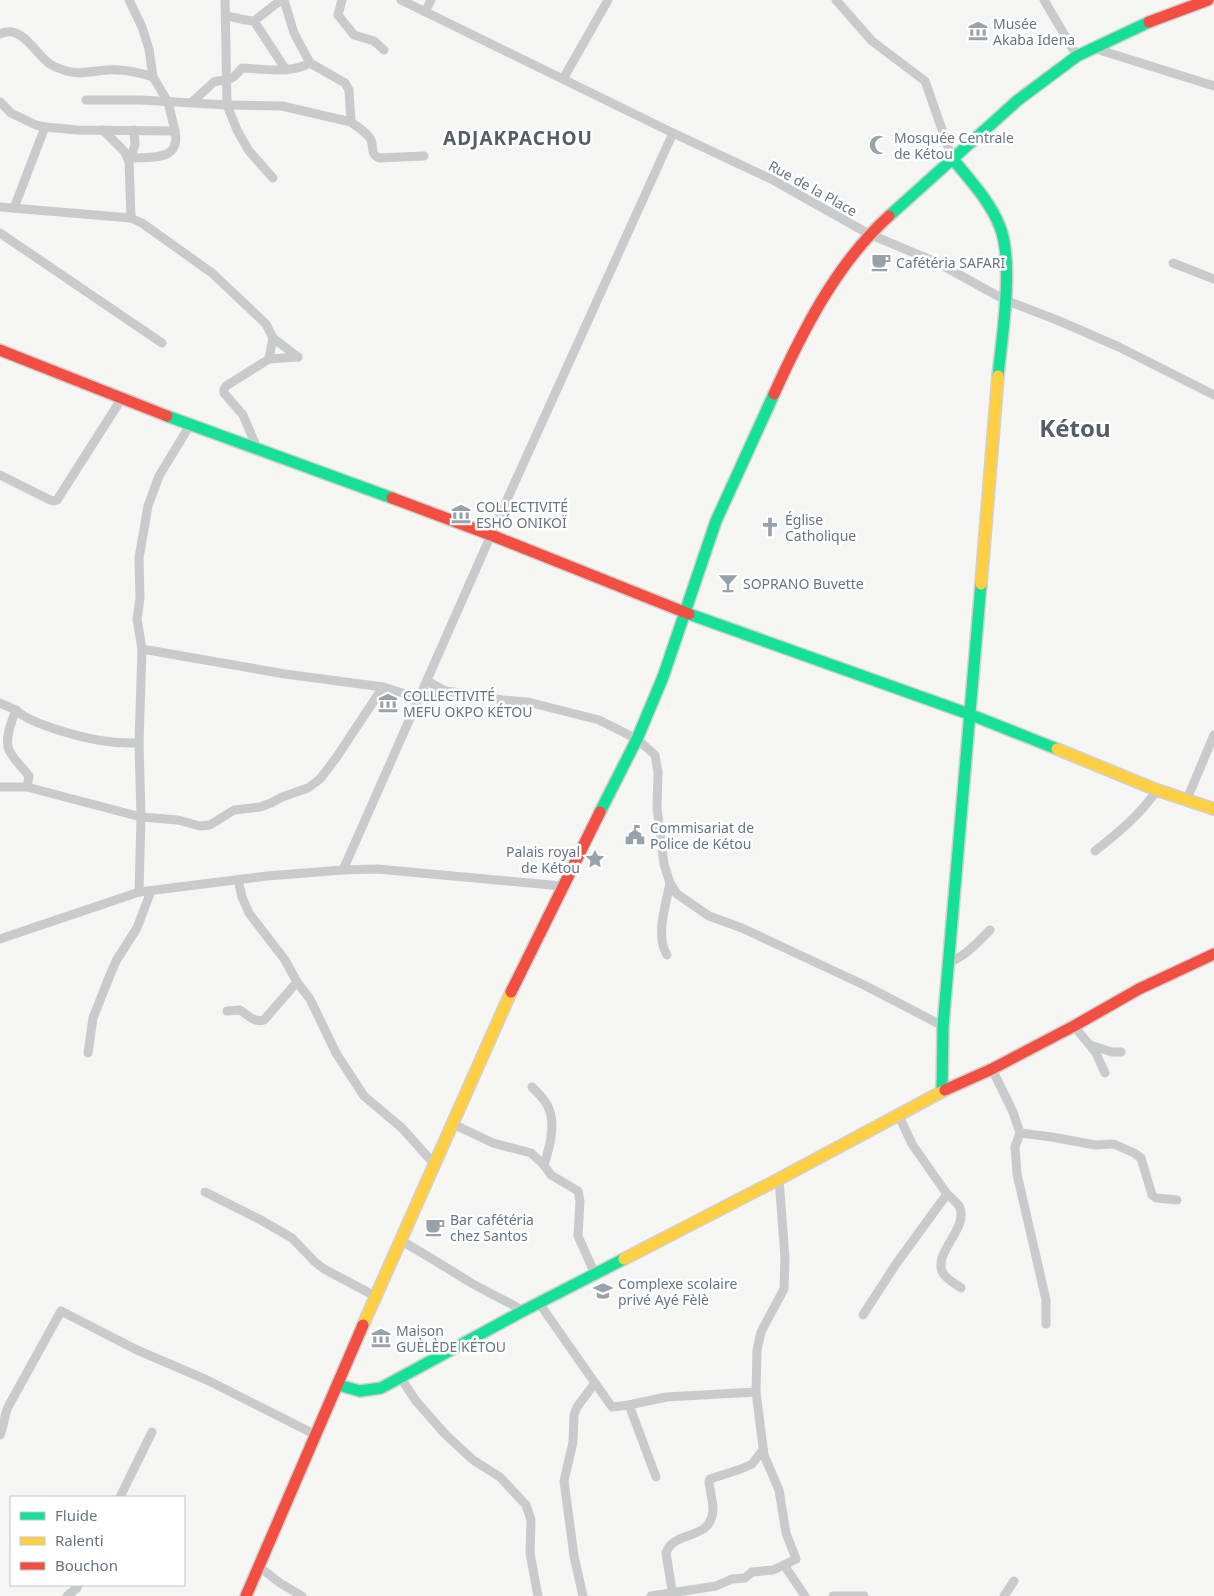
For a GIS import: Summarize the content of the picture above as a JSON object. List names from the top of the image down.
{
  "streets": {
    "street": ["Rue de la Place"]
  },
  "districts": ["ADJAKPACHOU", "Kétou"],
  "places": {
    "museum": [
      "Musée Akaba Idena",
      "COLLECTIVITÉ ESHÓ ONIKOÏ",
      "COLLECTIVITÉ MEFU OKPO KÉTOU",
      "Maison GUÈLÈDE KÉTOU"
    ],
    "mosque": ["Mosquée Centrale de Kétou"],
    "cafe": ["Cafétéria SAFARI", "Bar cafétéria chez Santos"],
    "church": ["Église Catholique"],
    "bar": ["SOPRANO Buvette"],
    "public building": ["Commisariat de Police de Kétou"],
    "place": ["Palais royal de Kétou"],
    "school or university": ["Complexe scolaire privé Ayé Fèlè"]
  },
  "legend": ["Fluide", "Ralenti", "Bouchon"]
}
